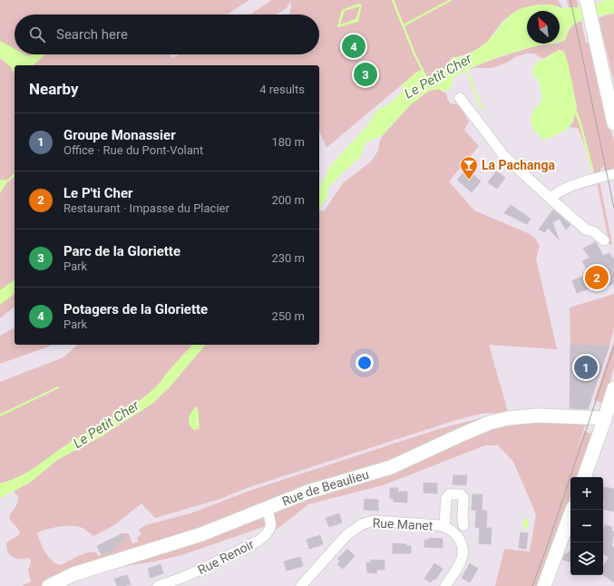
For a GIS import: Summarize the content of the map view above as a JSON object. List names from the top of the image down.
{
  "streets": {
    "street": ["Rue de Beaulieu", "Rue Manet", "Rue Renoir"]
  },
  "crossings": [
    ["Rue de Beaulieu", "Rue Renoir"]
  ],
  "water": ["Le Petit Cher"],
  "places": {
    "bar": ["La Pachanga"]
  },
  "north": "top left",
  "page": {
    "search": "Search here",
    "pins": [
      "4",
      "3",
      "2",
      "1"
    ],
    "heading": ["Nearby", "4 results"],
    "list": [
      {
        "mark": "1",
        "name": "Groupe Monassier",
        "note": "Office · Rue du Pont-Volant",
        "value": "180 m"
      },
      {
        "mark": "2",
        "name": "Le P'ti Cher",
        "note": "Restaurant · Impasse du Placier",
        "value": "200 m"
      },
      {
        "mark": "3",
        "name": "Parc de la Gloriette",
        "note": "Park",
        "value": "230 m"
      },
      {
        "mark": "4",
        "name": "Potagers de la Gloriette",
        "note": "Park",
        "value": "250 m"
      }
    ],
    "map_buttons": ["+", "−"]
  }
}
